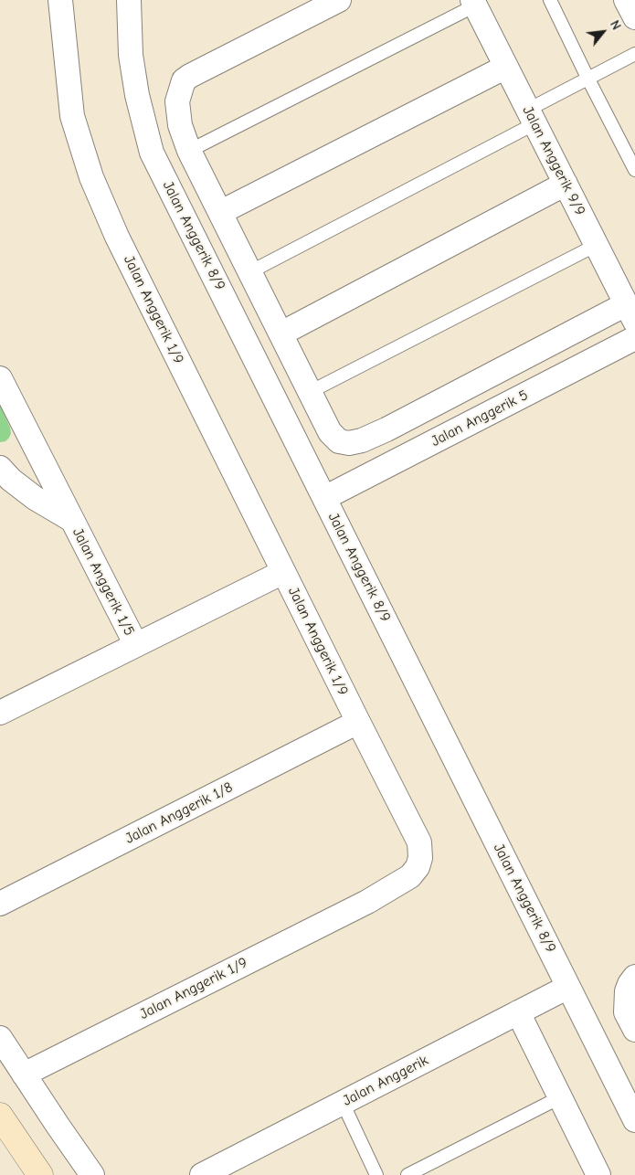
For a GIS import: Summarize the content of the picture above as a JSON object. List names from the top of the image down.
{
  "streets": {
    "street": [
      "Jalan Anggerik 9/9",
      "Jalan Anggerik 8/9",
      "Jalan Anggerik 1/9",
      "Jalan Anggerik 5",
      "Jalan Anggerik 1/5",
      "Jalan Anggerik 1/8",
      "Jalan Anggerik"
    ]
  },
  "crossings": [
    ["Jalan Anggerik 8/9", "Jalan Anggerik 5"],
    ["Jalan Anggerik 8/9", "Jalan Anggerik"],
    ["Jalan Anggerik 1/9", "Jalan Anggerik 1/8"]
  ],
  "north": "top right"
}
